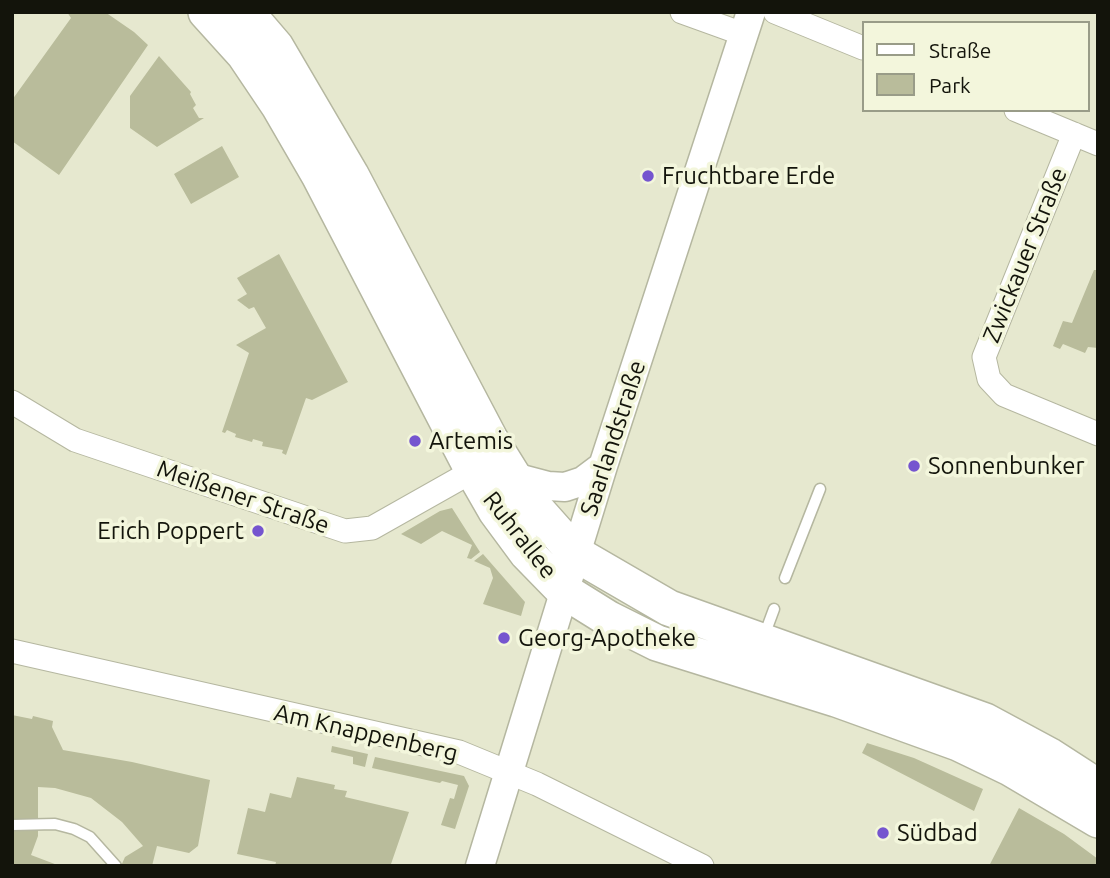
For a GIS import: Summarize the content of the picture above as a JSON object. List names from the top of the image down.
{
  "streets": {
    "main road": ["Ruhrallee"],
    "street": [
      "Zwickauer Straße",
      "Saarlandstraße",
      "Meißener Straße",
      "Am Knappenberg"
    ]
  },
  "crossings": [
    ["Saarlandstraße", "Ruhrallee"],
    ["Saarlandstraße", "Am Knappenberg"],
    ["Meißener Straße", "Ruhrallee"]
  ],
  "places": [
    "Fruchtbare Erde",
    "Artemis",
    "Sonnenbunker",
    "Erich Poppert",
    "Georg-Apotheke",
    "Südbad"
  ],
  "legend": ["Straße", "Park"]
}
